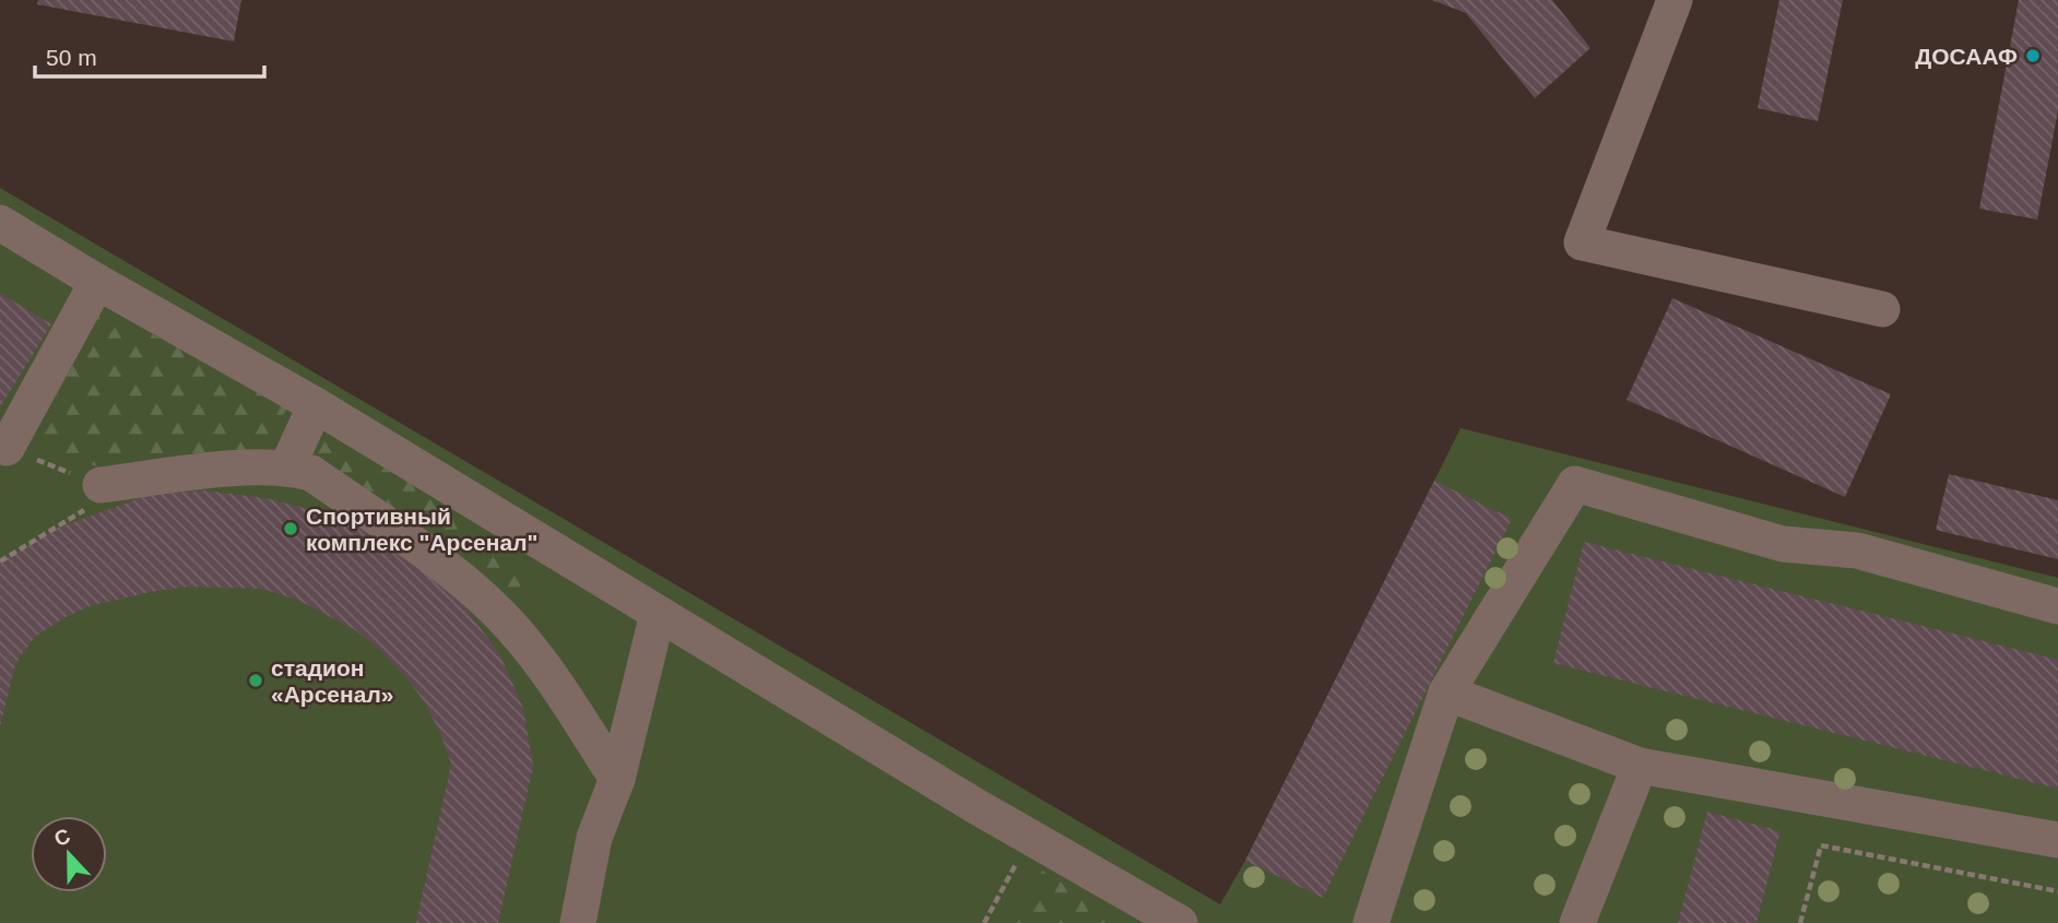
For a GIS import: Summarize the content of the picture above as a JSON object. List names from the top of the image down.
{
  "places": ["ДОСААФ", "Спортивный комплекс \"Арсенал\"", "стадион «Арсенал»"],
  "scale_bar": "50 m",
  "north": "top"
}
